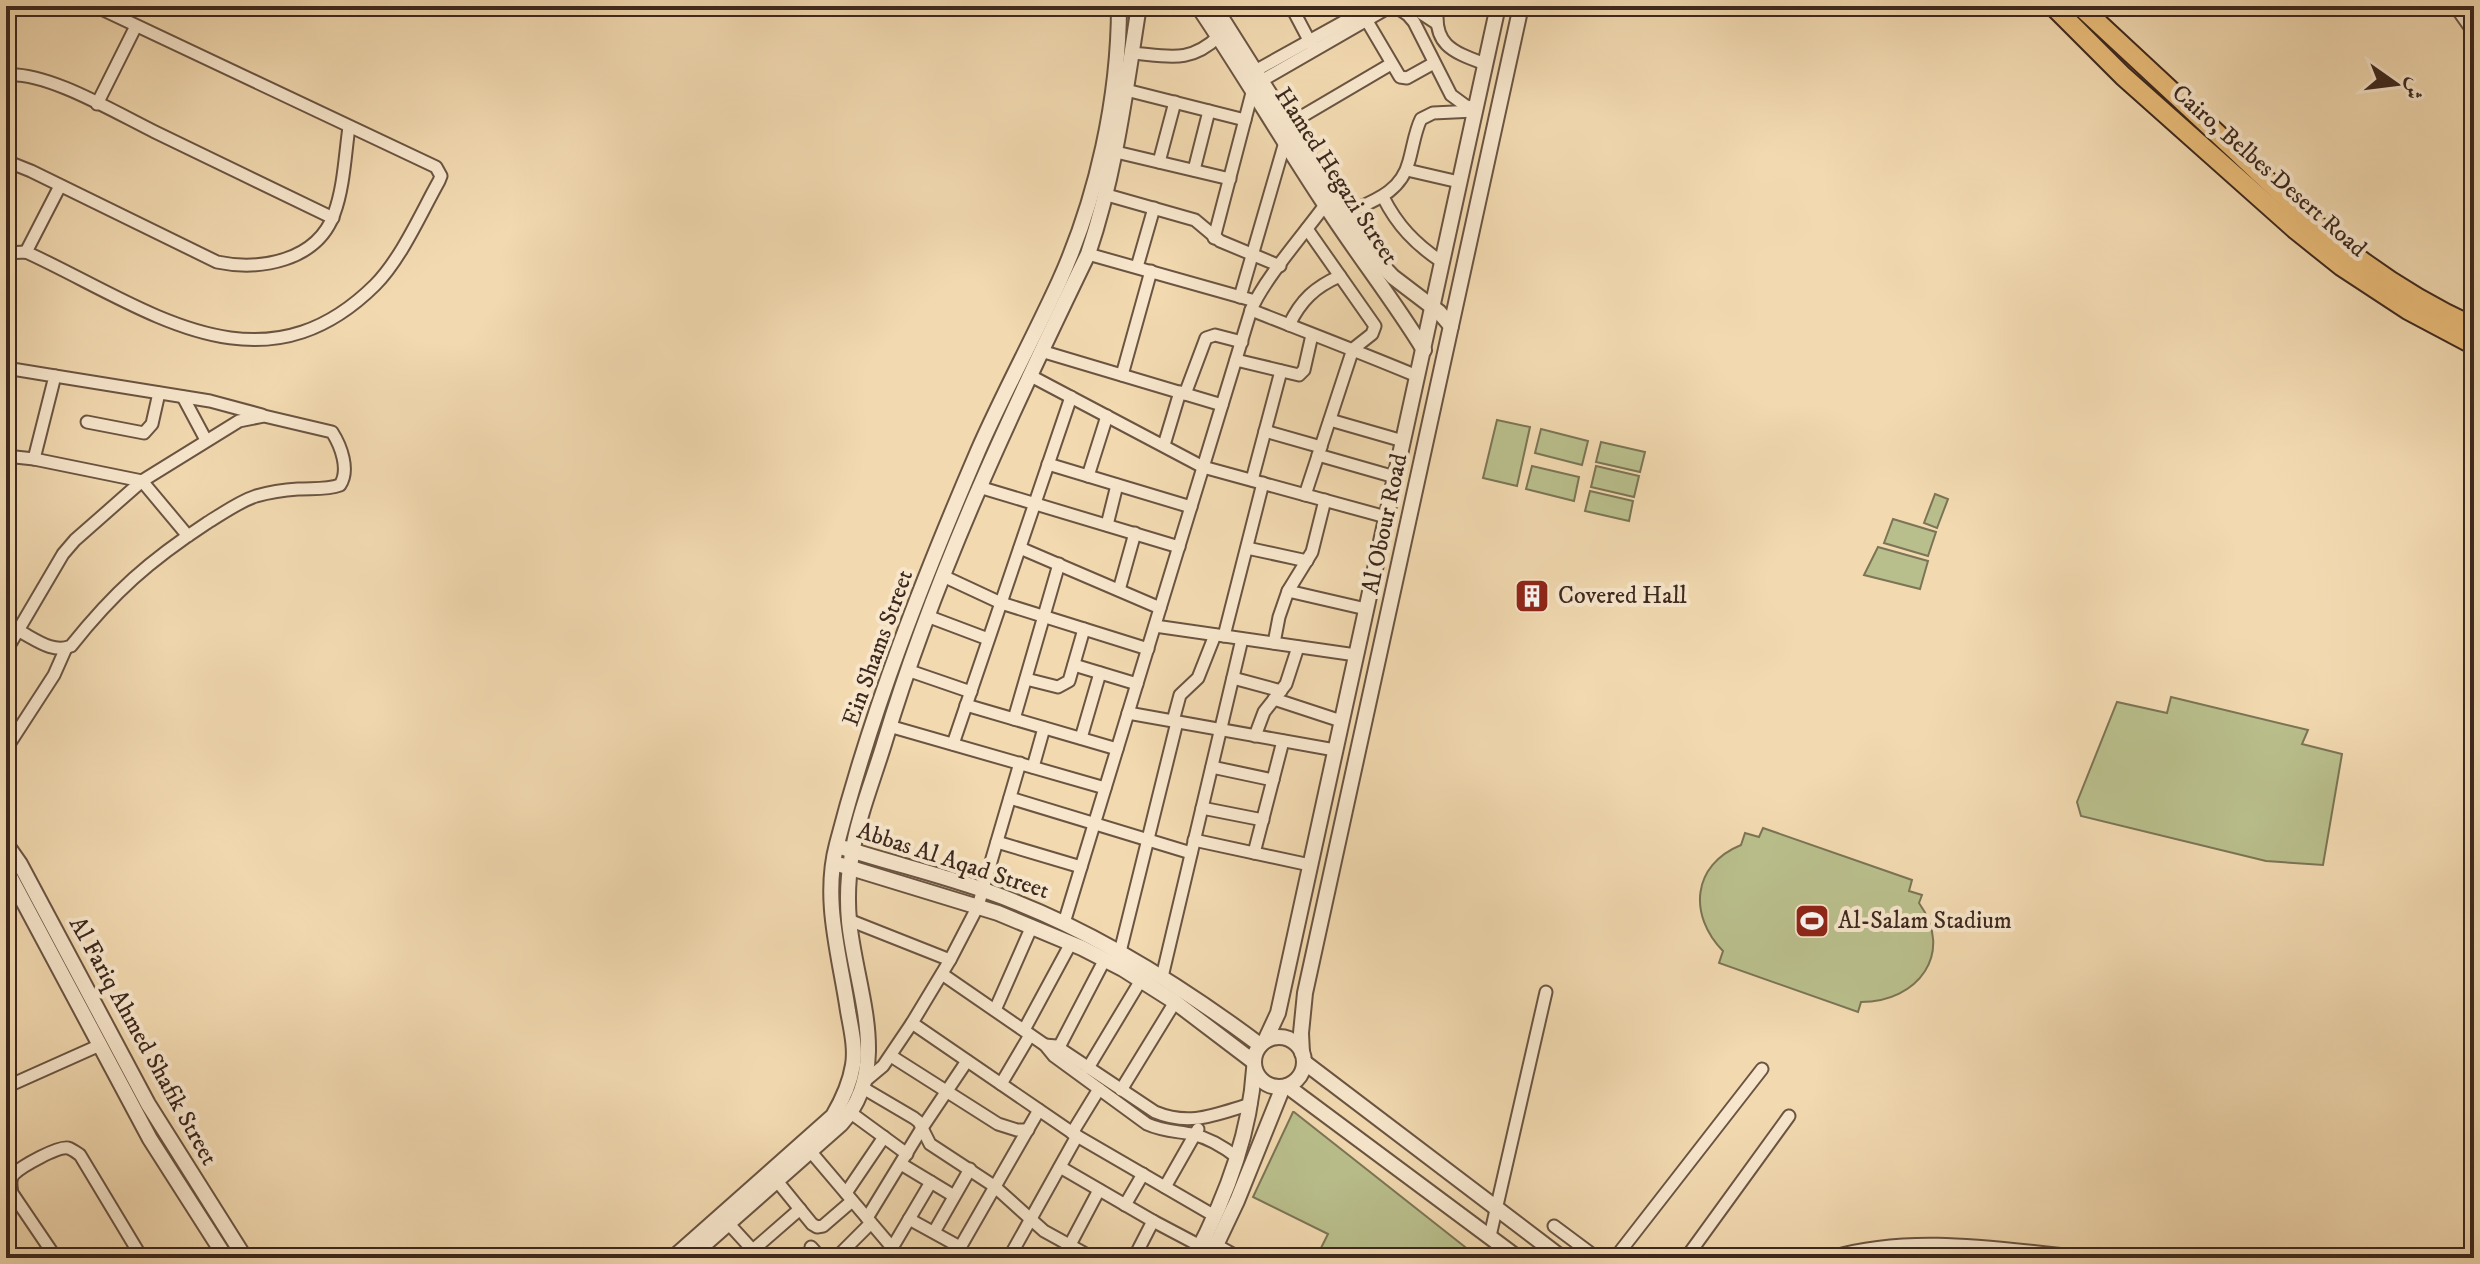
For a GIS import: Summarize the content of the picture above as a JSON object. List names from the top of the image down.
{
  "streets": {
    "highway": ["Cairo, Belbes Desert Road"],
    "street": [
      "Hamed Hegazi Street",
      "Al Obour Road",
      "Ein Shams Street",
      "Abbas Al Aqad Street",
      "Al Fariq Ahmed Shafik Street"
    ]
  },
  "crossings": [
    ["Hamed Hegazi Street", "Al Obour Road"],
    ["Al Obour Road", "Abbas Al Aqad Street"],
    ["Ein Shams Street", "Abbas Al Aqad Street"]
  ],
  "places": {
    "building": ["Covered Hall"],
    "sports": ["Al-Salam Stadium"]
  },
  "north": "right"
}
